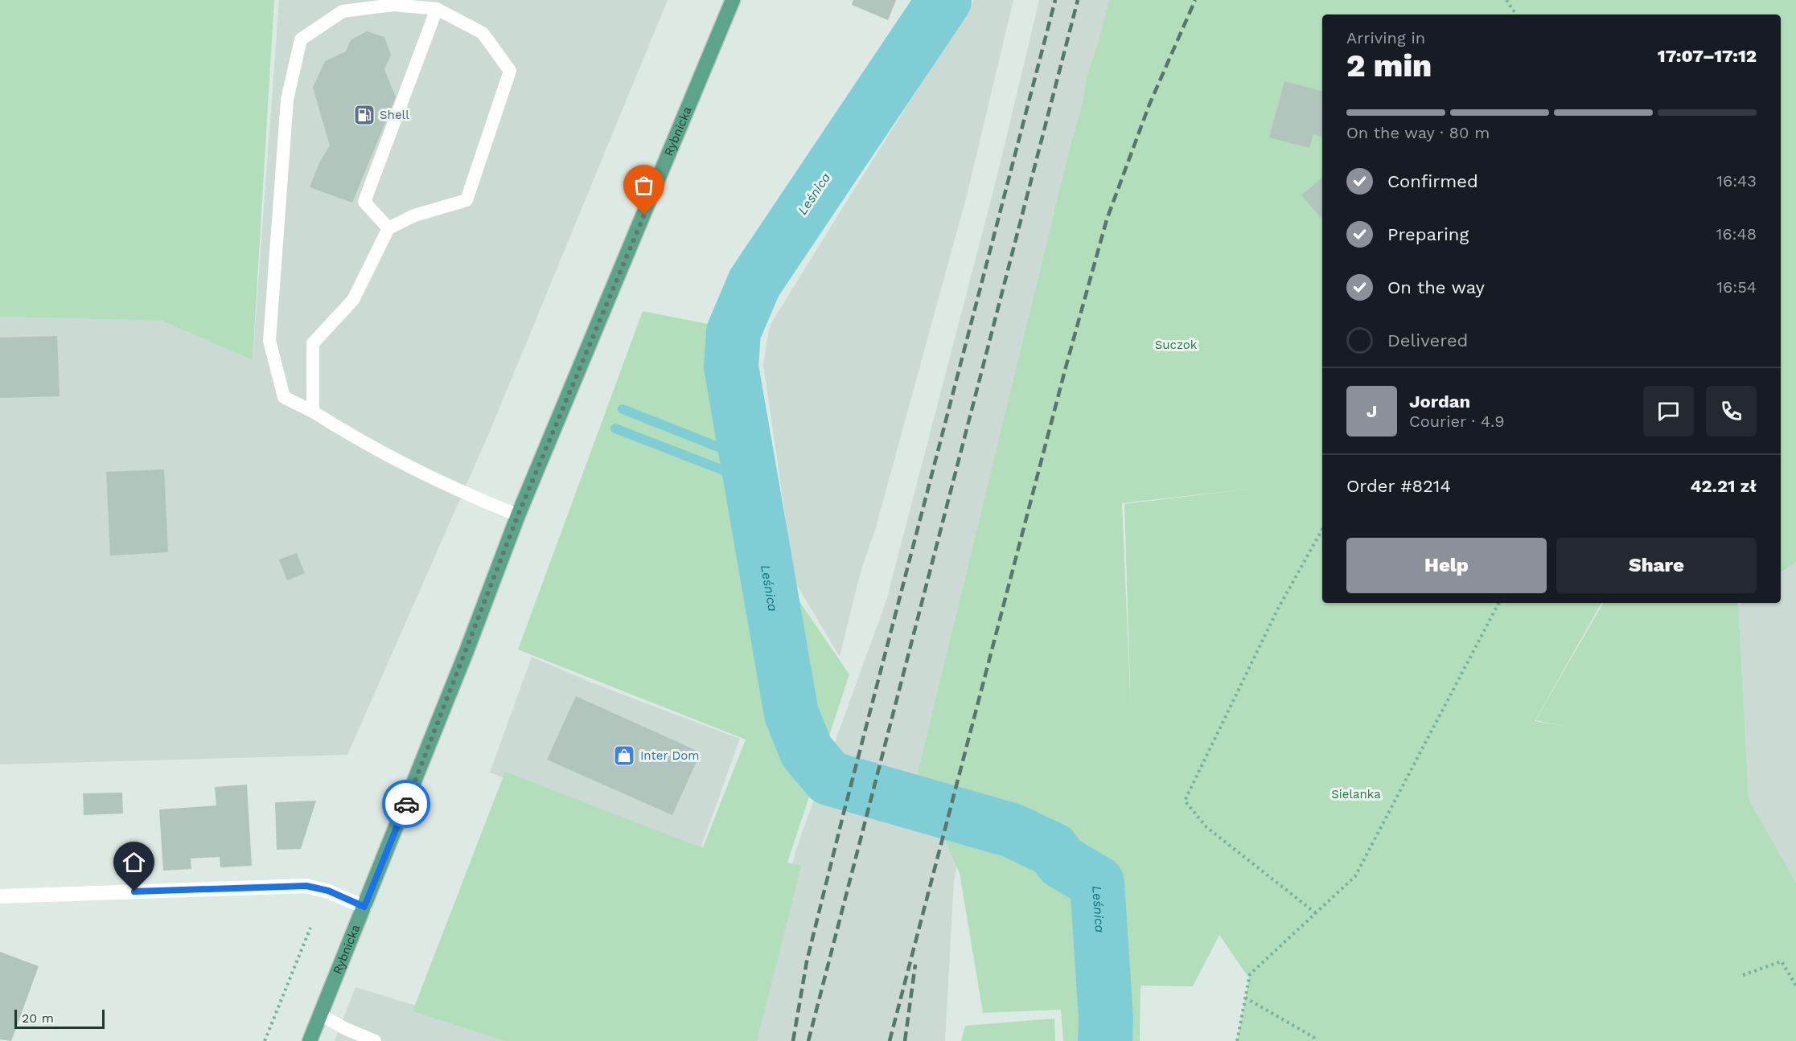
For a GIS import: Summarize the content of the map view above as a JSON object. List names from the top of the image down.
{
  "streets": {
    "main road": ["Rybnicka"]
  },
  "water": ["Leśnica"],
  "parks": ["Suczok", "Sielanka"],
  "places": {
    "fuel station": ["Shell"],
    "shop": ["Inter Dom"]
  },
  "scale_bar": "20 m",
  "page": {
    "heading": ["2 min", "Arriving in", "17:07–17:12"],
    "panel": [
      "Jordan",
      "Courier · 4.9",
      "Order #8214",
      "42.21 zł"
    ],
    "bar": "On the way · 80 m",
    "list": [
      ["Confirmed", "16:43"],
      ["Preparing", "16:48"],
      ["On the way", "16:54"],
      "Delivered"
    ],
    "round": "J",
    "buttons": ["Help", "Share"],
    "scale": "20 m"
  }
}
